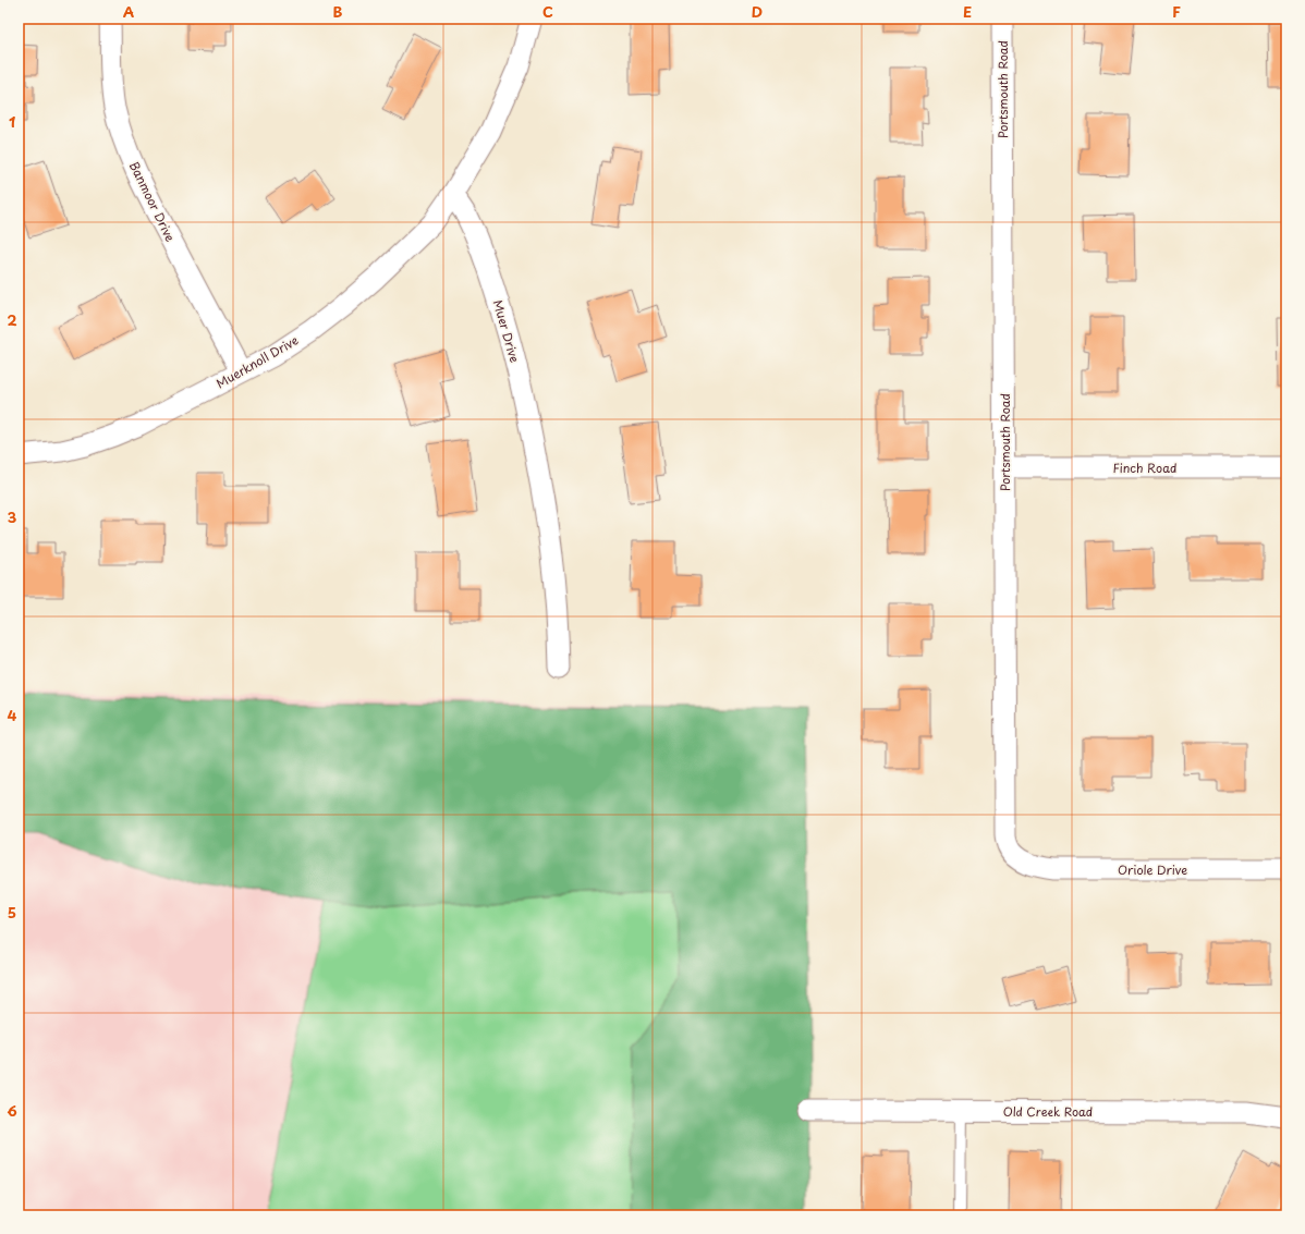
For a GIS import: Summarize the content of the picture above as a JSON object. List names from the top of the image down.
{
  "streets": {
    "street": [
      "Portsmouth Road",
      "Banmoor Drive",
      "Muer Drive",
      "Muerknoll Drive",
      "Finch Road",
      "Oriole Drive",
      "Old Creek Road"
    ]
  },
  "crossings": [
    ["Portsmouth Road", "Finch Road"],
    ["Portsmouth Road", "Oriole Drive"],
    ["Banmoor Drive", "Muerknoll Drive"],
    ["Muer Drive", "Muerknoll Drive"]
  ],
  "grid": {
    "columns": [
      "A",
      "B",
      "C",
      "D",
      "E",
      "F"
    ],
    "rows": [
      "1",
      "2",
      "3",
      "4",
      "5",
      "6"
    ]
  }
}
